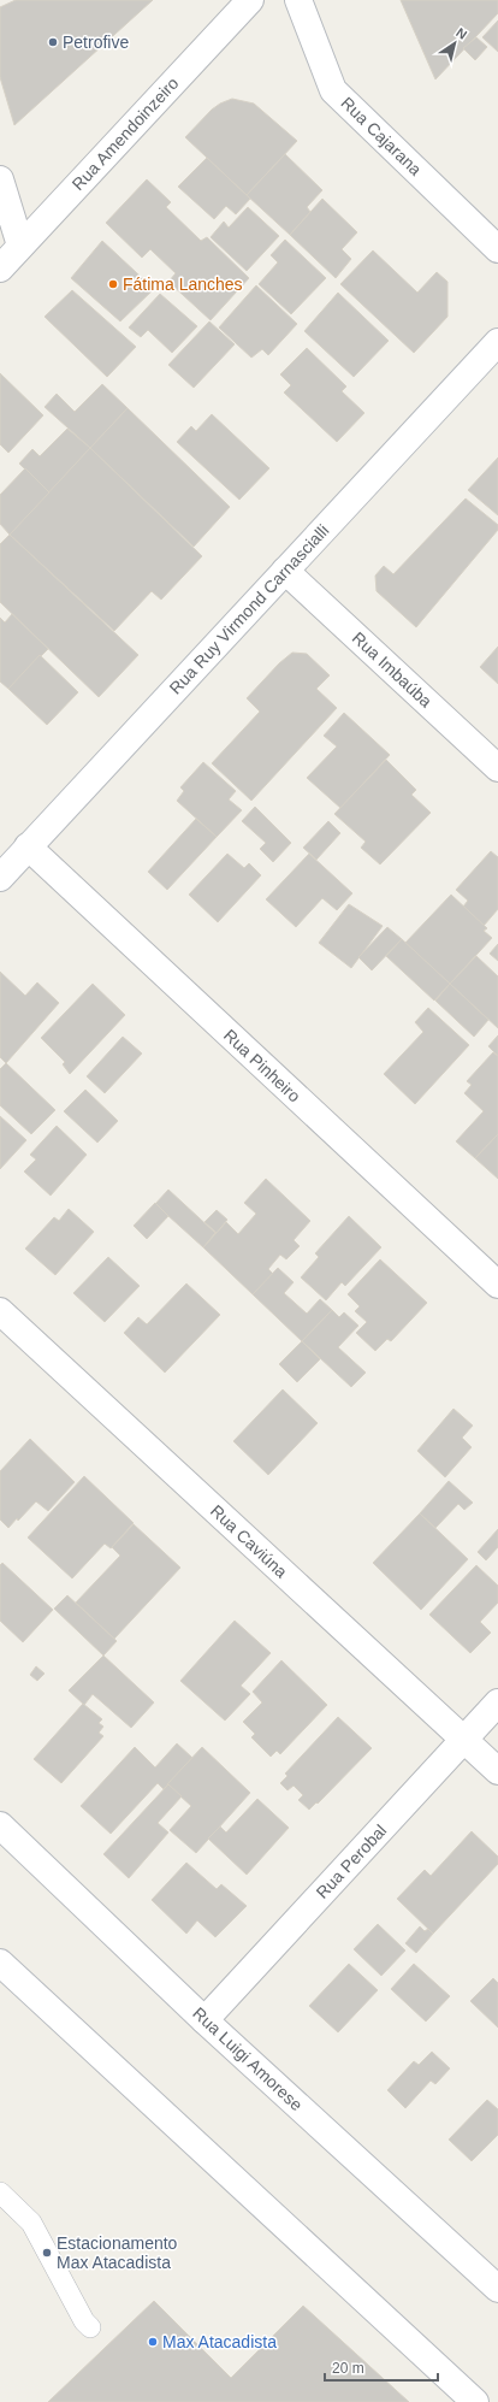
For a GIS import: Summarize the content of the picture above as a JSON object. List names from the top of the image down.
{
  "streets": {
    "street": [
      "Rua Amendoinzeiro",
      "Rua Cajarana",
      "Rua Ruy Virmond Carnascialli",
      "Rua Imbaúba",
      "Rua Pinheiro",
      "Rua Caviúna",
      "Rua Perobal",
      "Rua Luigi Amorese"
    ]
  },
  "crossings": [
    ["Rua Ruy Virmond Carnascialli", "Rua Imbaúba"],
    ["Rua Ruy Virmond Carnascialli", "Rua Pinheiro"],
    ["Rua Caviúna", "Rua Perobal"],
    ["Rua Perobal", "Rua Luigi Amorese"]
  ],
  "places": [
    "Petrofive",
    "Fátima Lanches",
    "Estacionamento Max Atacadista",
    "Max Atacadista"
  ],
  "scale_bar": "20 m",
  "north": "top right"
}
